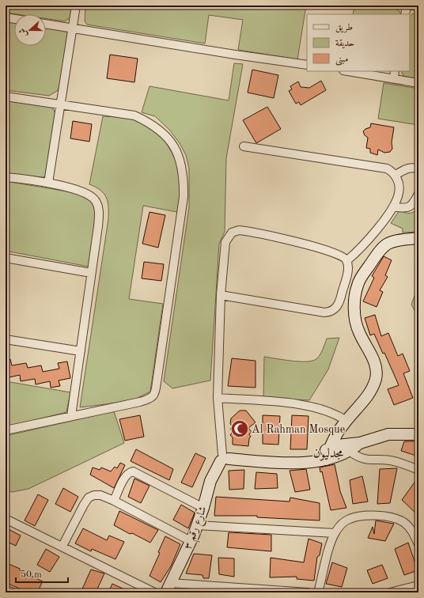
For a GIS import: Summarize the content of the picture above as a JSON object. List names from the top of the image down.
{
  "streets": {
    "street": ["شارع رقم ٣"]
  },
  "districts": ["مجدليون"],
  "places": {
    "mosque": ["Al Rahman Mosque"]
  },
  "legend": ["طريق", "حديقة", "مبنى"],
  "scale_bar": "50 m",
  "north": "left"
}
